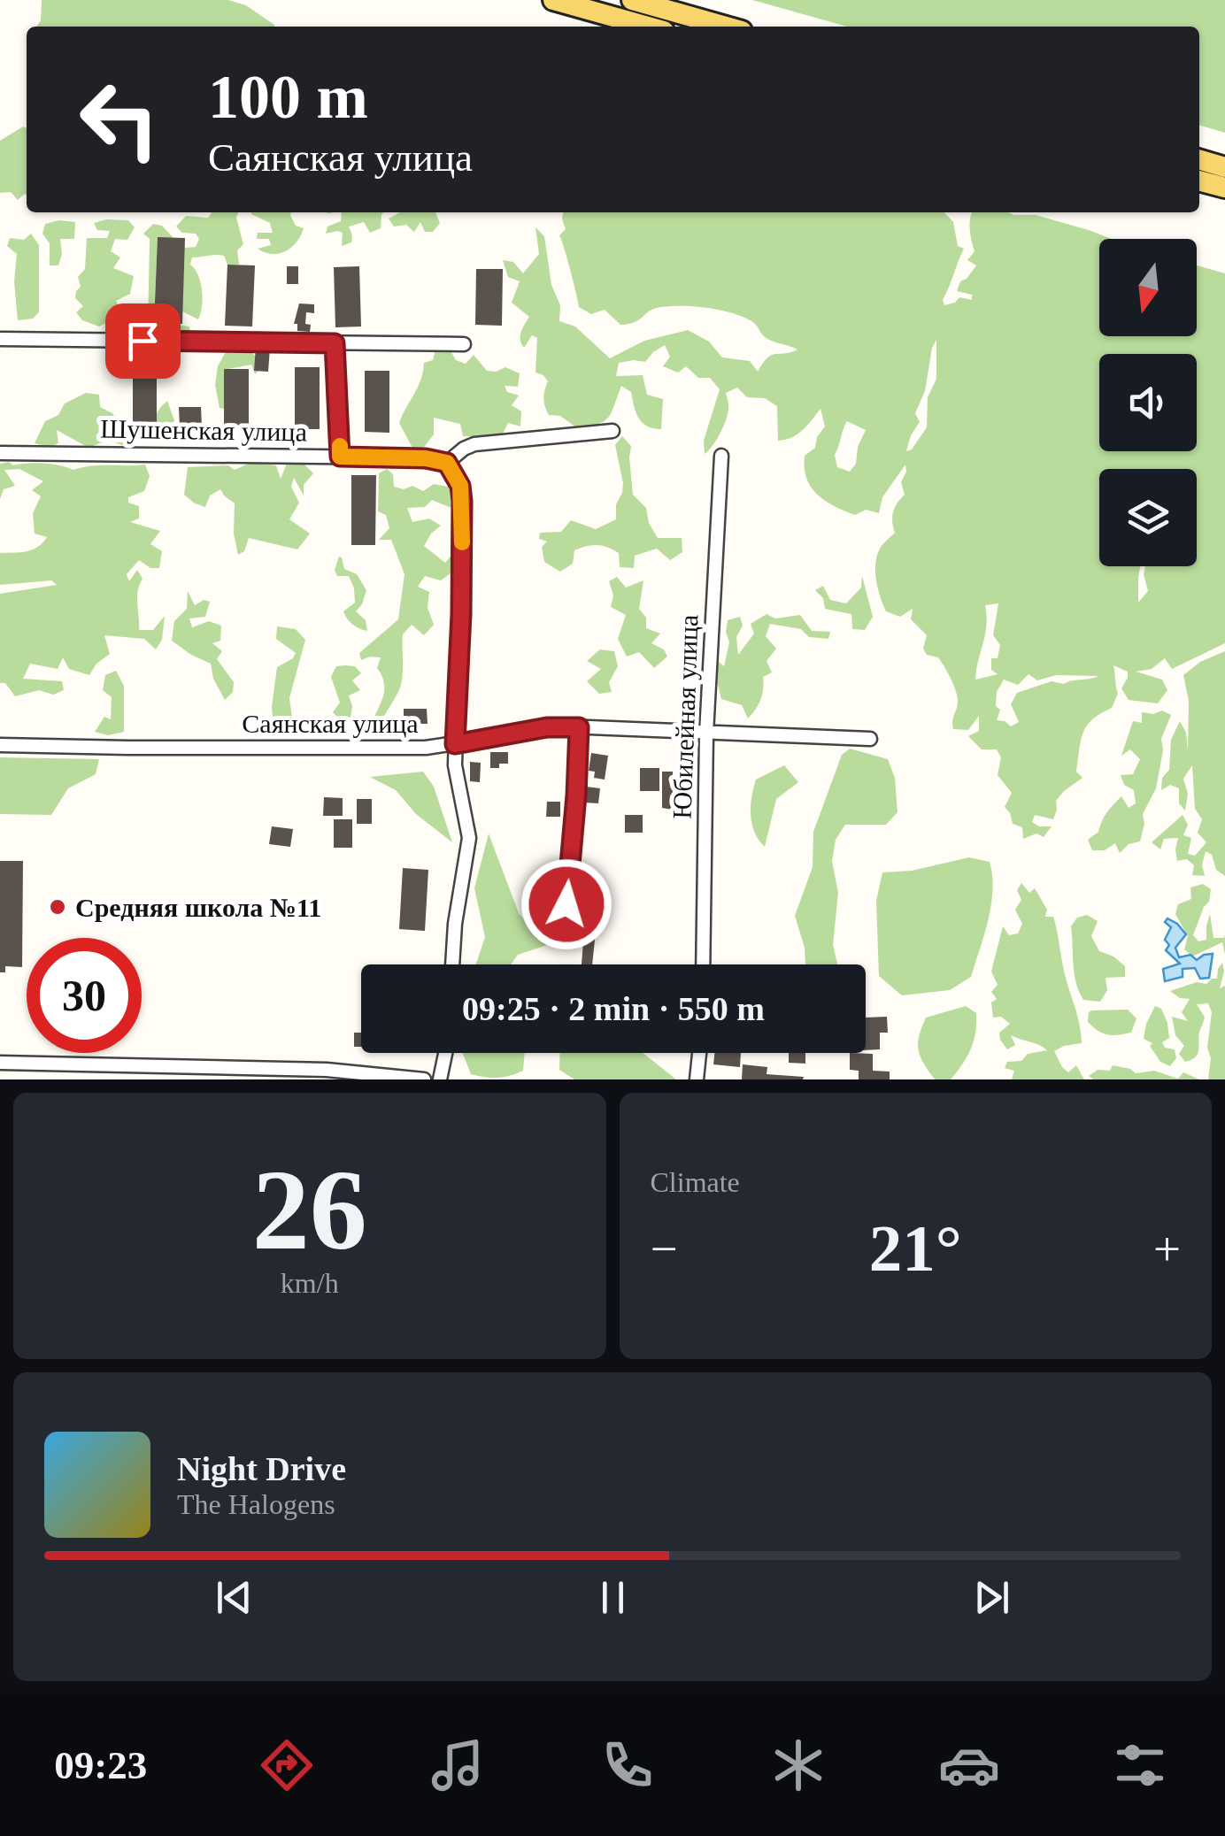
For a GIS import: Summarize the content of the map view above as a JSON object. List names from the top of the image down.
{
  "streets": {
    "street": ["Шушенская улица", "Юбилейная улица", "Саянская улица"]
  },
  "crossings": [
    ["Юбилейная улица", "Саянская улица"]
  ],
  "places": ["Средняя школа №11"],
  "north": "bottom",
  "page": {
    "turn": ["100 m", "Саянская улица"],
    "limit": "30",
    "trip": "09:25 · 2 min · 550 m",
    "tile": [
      ["26", "km/h"],
      "Climate"
    ],
    "heat": ["−", "21°", "+"],
    "song": ["Night Drive", "The Halogens"],
    "tabs": "09:23"
  }
}
